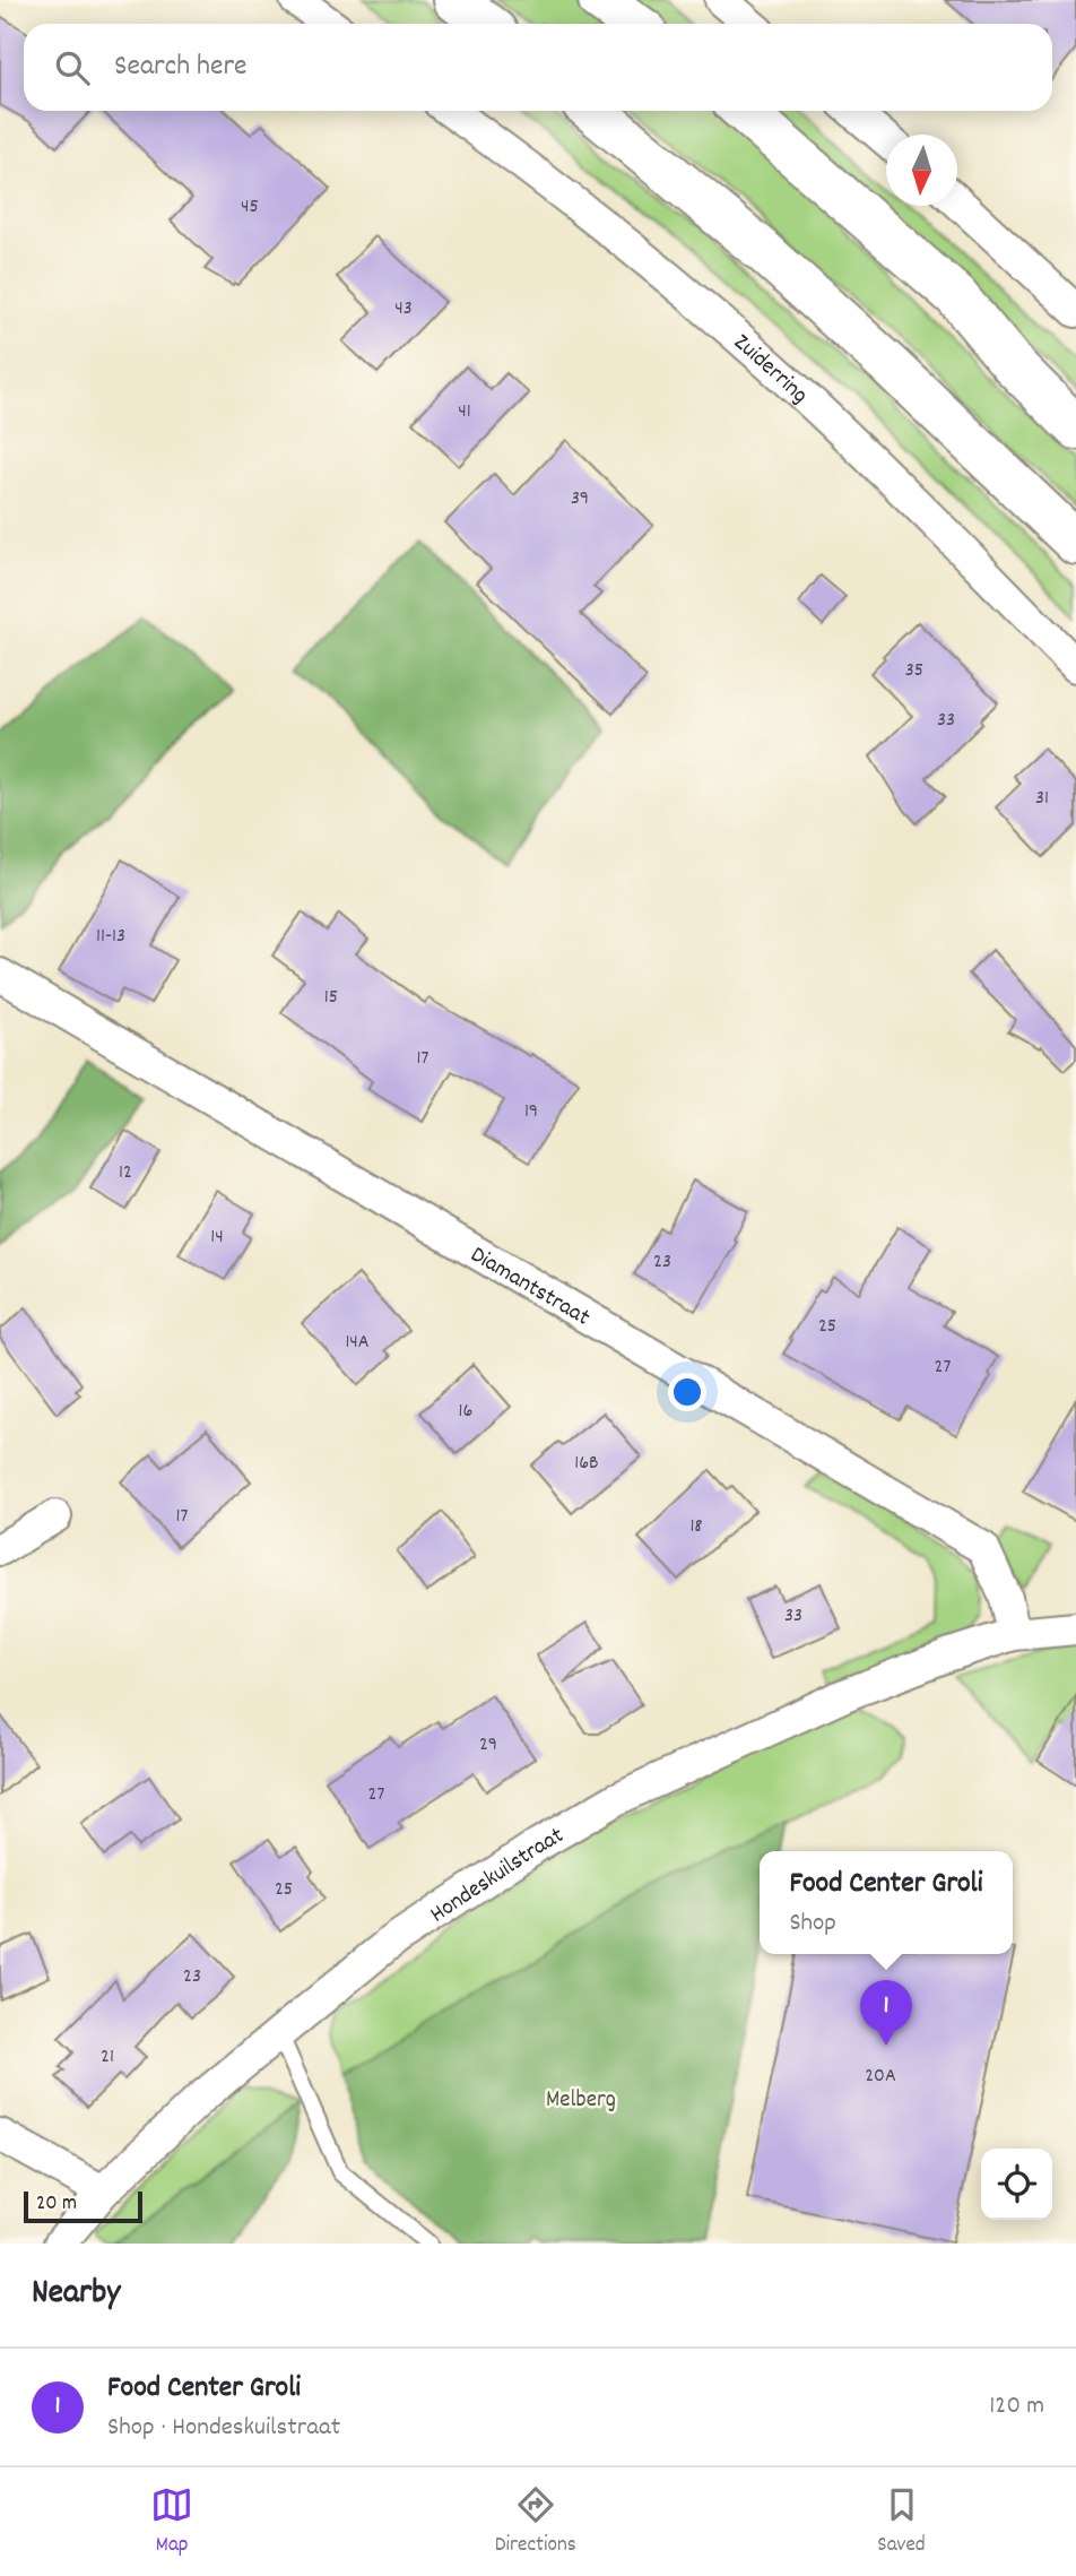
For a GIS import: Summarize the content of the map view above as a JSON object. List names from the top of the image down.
{
  "streets": {
    "street": ["Zuiderring", "Diamantstraat", "Hondeskuilstraat"]
  },
  "crossings": [
    ["Diamantstraat", "Hondeskuilstraat"]
  ],
  "parks": ["Melberg"],
  "house_numbers": [
    "45",
    "43",
    "41",
    "39",
    "35",
    "33",
    "31",
    "11-13",
    "15",
    "17",
    "19",
    "12",
    "14",
    "23",
    "25",
    "14A",
    "27",
    "16",
    "16B",
    "17",
    "18",
    "33",
    "29",
    "27",
    "25",
    "23",
    "21",
    "20A"
  ],
  "scale_bar": "20 m",
  "north": "bottom",
  "page": {
    "search": "Search here",
    "popup": ["Food Center Groli", "Shop"],
    "pins": "1",
    "scale": "20 m",
    "heading": "Nearby",
    "list": [
      {
        "mark": "1",
        "name": "Food Center Groli",
        "note": "Shop · Hondeskuilstraat",
        "value": "120 m"
      }
    ],
    "nav": ["Map", "Directions", "Saved"]
  }
}
